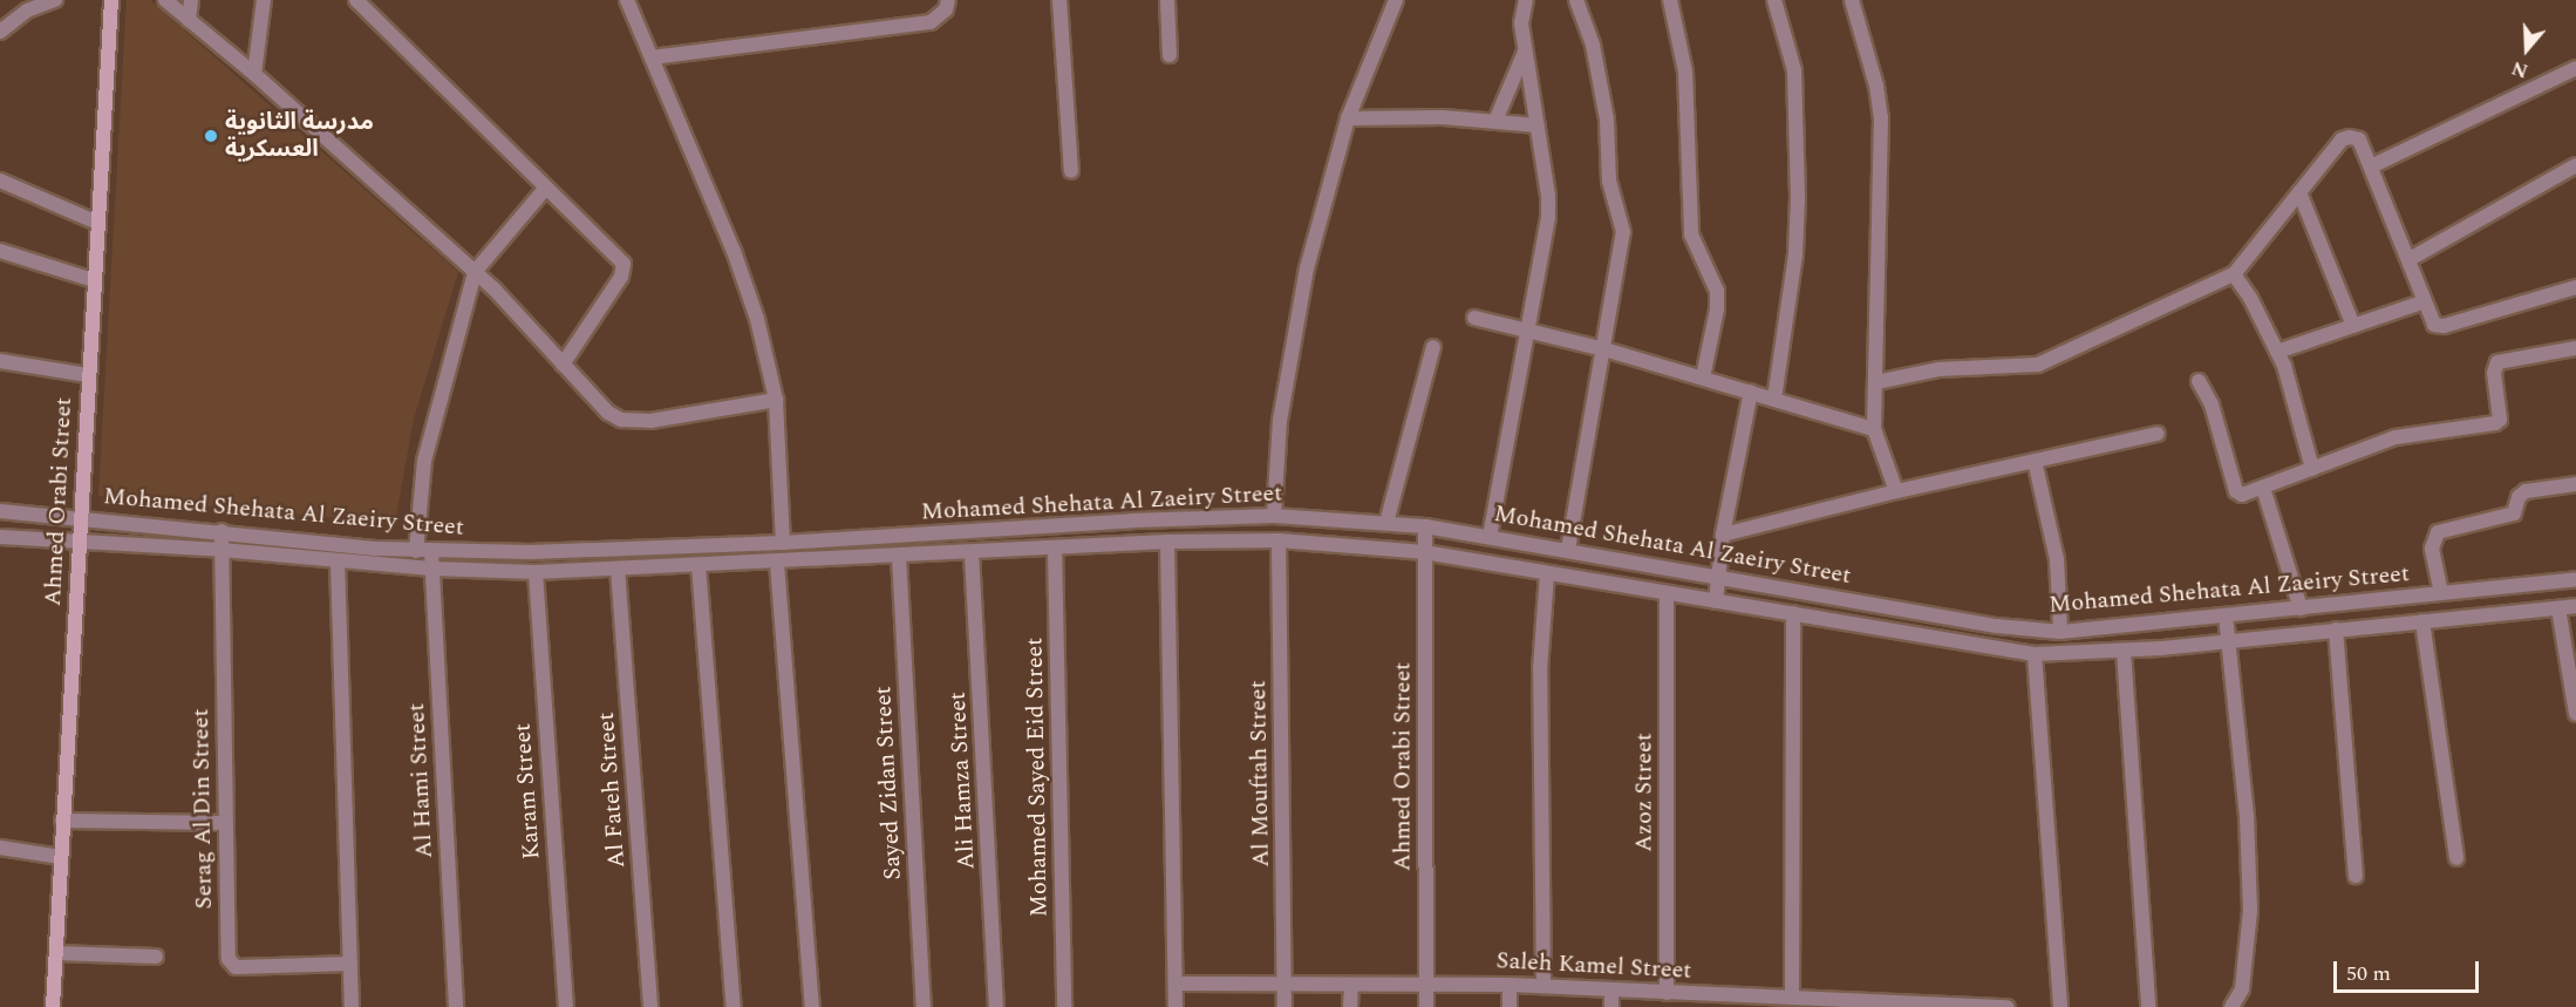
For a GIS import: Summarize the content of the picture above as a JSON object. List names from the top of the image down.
{
  "streets": {
    "main road": ["Ahmed Orabi Street"],
    "street": [
      "Mohamed Shehata Al Zaeiry Street",
      "Al Mouftah Street",
      "Mohamed Sayed Eid Street",
      "Al Hami Street",
      "Ali Hamza Street",
      "Sayed Zidan Street",
      "Al Fateh Street",
      "Karam Street",
      "Azoz Street",
      "Serag Al Din Street",
      "Saleh Kamel Street"
    ]
  },
  "crossings": [
    ["Ahmed Orabi Street", "Mohamed Shehata Al Zaeiry Street"],
    ["Ahmed Orabi Street", "Saleh Kamel Street"],
    ["Mohamed Shehata Al Zaeiry Street", "Al Mouftah Street"],
    ["Mohamed Shehata Al Zaeiry Street", "Mohamed Sayed Eid Street"],
    ["Mohamed Shehata Al Zaeiry Street", "Al Hami Street"],
    ["Mohamed Shehata Al Zaeiry Street", "Ali Hamza Street"],
    ["Mohamed Shehata Al Zaeiry Street", "Sayed Zidan Street"],
    ["Mohamed Shehata Al Zaeiry Street", "Al Fateh Street"],
    ["Mohamed Shehata Al Zaeiry Street", "Karam Street"],
    ["Mohamed Shehata Al Zaeiry Street", "Azoz Street"],
    ["Mohamed Shehata Al Zaeiry Street", "Serag Al Din Street"],
    ["Al Mouftah Street", "Saleh Kamel Street"],
    ["Azoz Street", "Saleh Kamel Street"]
  ],
  "places": ["مدرسة الثانوية العسكرية"],
  "scale_bar": "50 m",
  "north": "bottom"
}
